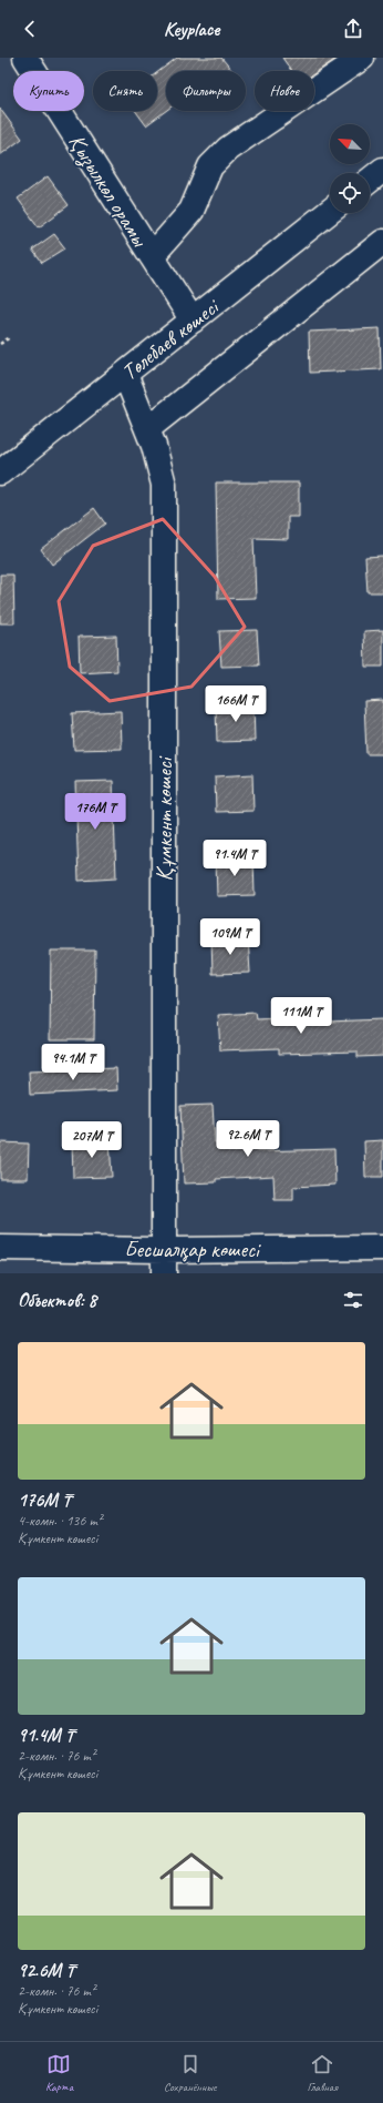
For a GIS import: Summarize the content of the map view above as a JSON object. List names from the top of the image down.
{
  "streets": {
    "street": [
      "Қызылкөл орамы",
      "Төлебаев көшесі",
      "Құмкент көшесі",
      "Бесшалқар көшесі"
    ]
  },
  "crossings": [
    ["Қызылкөл орамы", "Төлебаев көшесі"],
    ["Төлебаев көшесі", "Құмкент көшесі"],
    ["Құмкент көшесі", "Бесшалқар көшесі"]
  ],
  "north": "top left",
  "page": {
    "header": "Keyplace",
    "chip": [
      "Купить",
      "Снять",
      "Фильтры",
      "Новое"
    ],
    "price": [
      "166M ₸",
      "176M ₸",
      "91.4M ₸",
      "109M ₸",
      "111M ₸",
      "94.1M ₸",
      "92.6M ₸",
      "207M ₸"
    ],
    "heading": "Объектов: 8",
    "list": [
      {
        "name": "176M ₸",
        "note": "4-комн. · 136 m² · Құмкент көшесі"
      },
      {
        "name": "91.4M ₸",
        "note": "2-комн. · 76 m² · Құмкент көшесі"
      },
      {
        "name": "92.6M ₸",
        "note": "2-комн. · 76 m² · Құмкент көшесі"
      }
    ],
    "tabs": ["Карта", "Сохранённые", "Главная"]
  }
}
